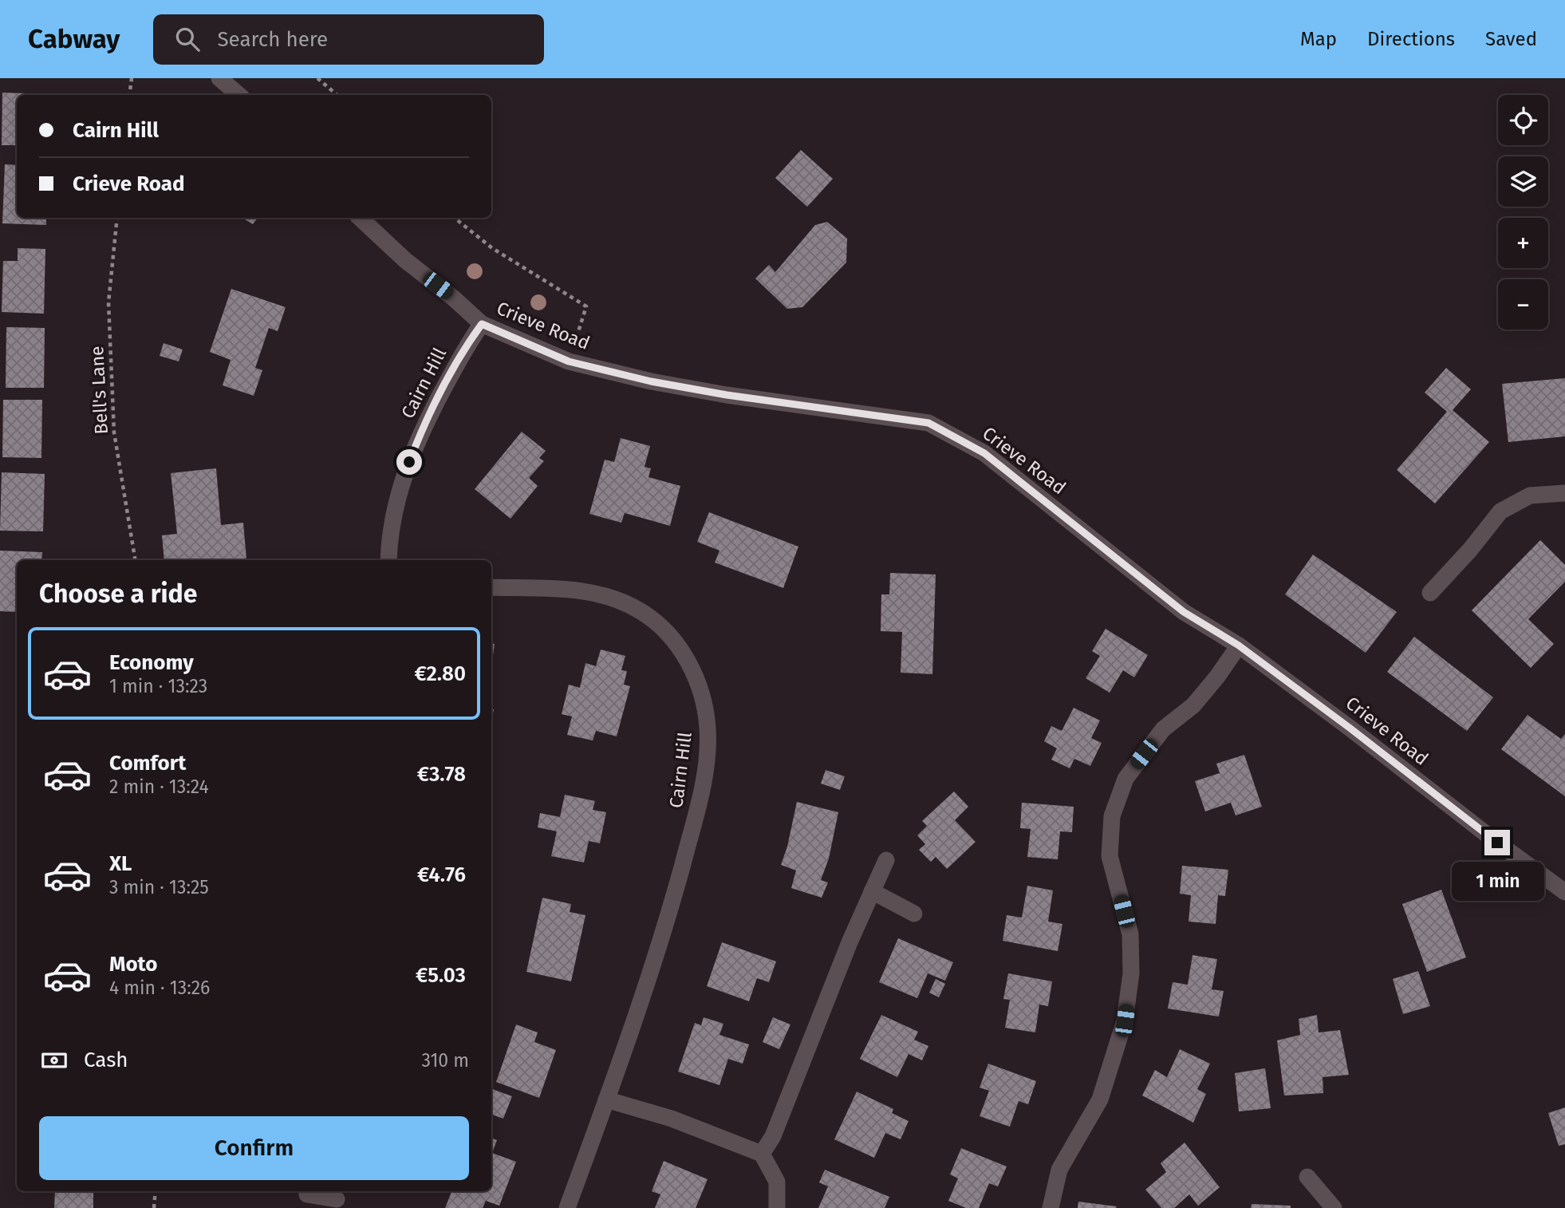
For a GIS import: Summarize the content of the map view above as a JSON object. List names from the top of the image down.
{
  "streets": {
    "street": ["Crieve Road", "Cairn Hill"],
    "path": ["Bell's Lane"]
  },
  "crossings": [
    ["Crieve Road", "Cairn Hill"]
  ],
  "page": {
    "header": "Cabway",
    "search": "Search here",
    "nav": ["Map", "Directions", "Saved"],
    "map_buttons": ["+", "−"],
    "banner": ["Cairn Hill", "Crieve Road"],
    "heading": "Choose a ride",
    "list": [
      {
        "name": "Economy",
        "note": "1 min · 13:23",
        "value": "€2.80"
      },
      {
        "name": "Comfort",
        "note": "2 min · 13:24",
        "value": "€3.78"
      },
      {
        "name": "XL",
        "note": "3 min · 13:25",
        "value": "€4.76"
      },
      {
        "name": "Moto",
        "note": "4 min · 13:26",
        "value": "€5.03"
      }
    ],
    "bubble": "1 min",
    "pay": ["Cash", "310 m"],
    "buttons": "Confirm"
  }
}
